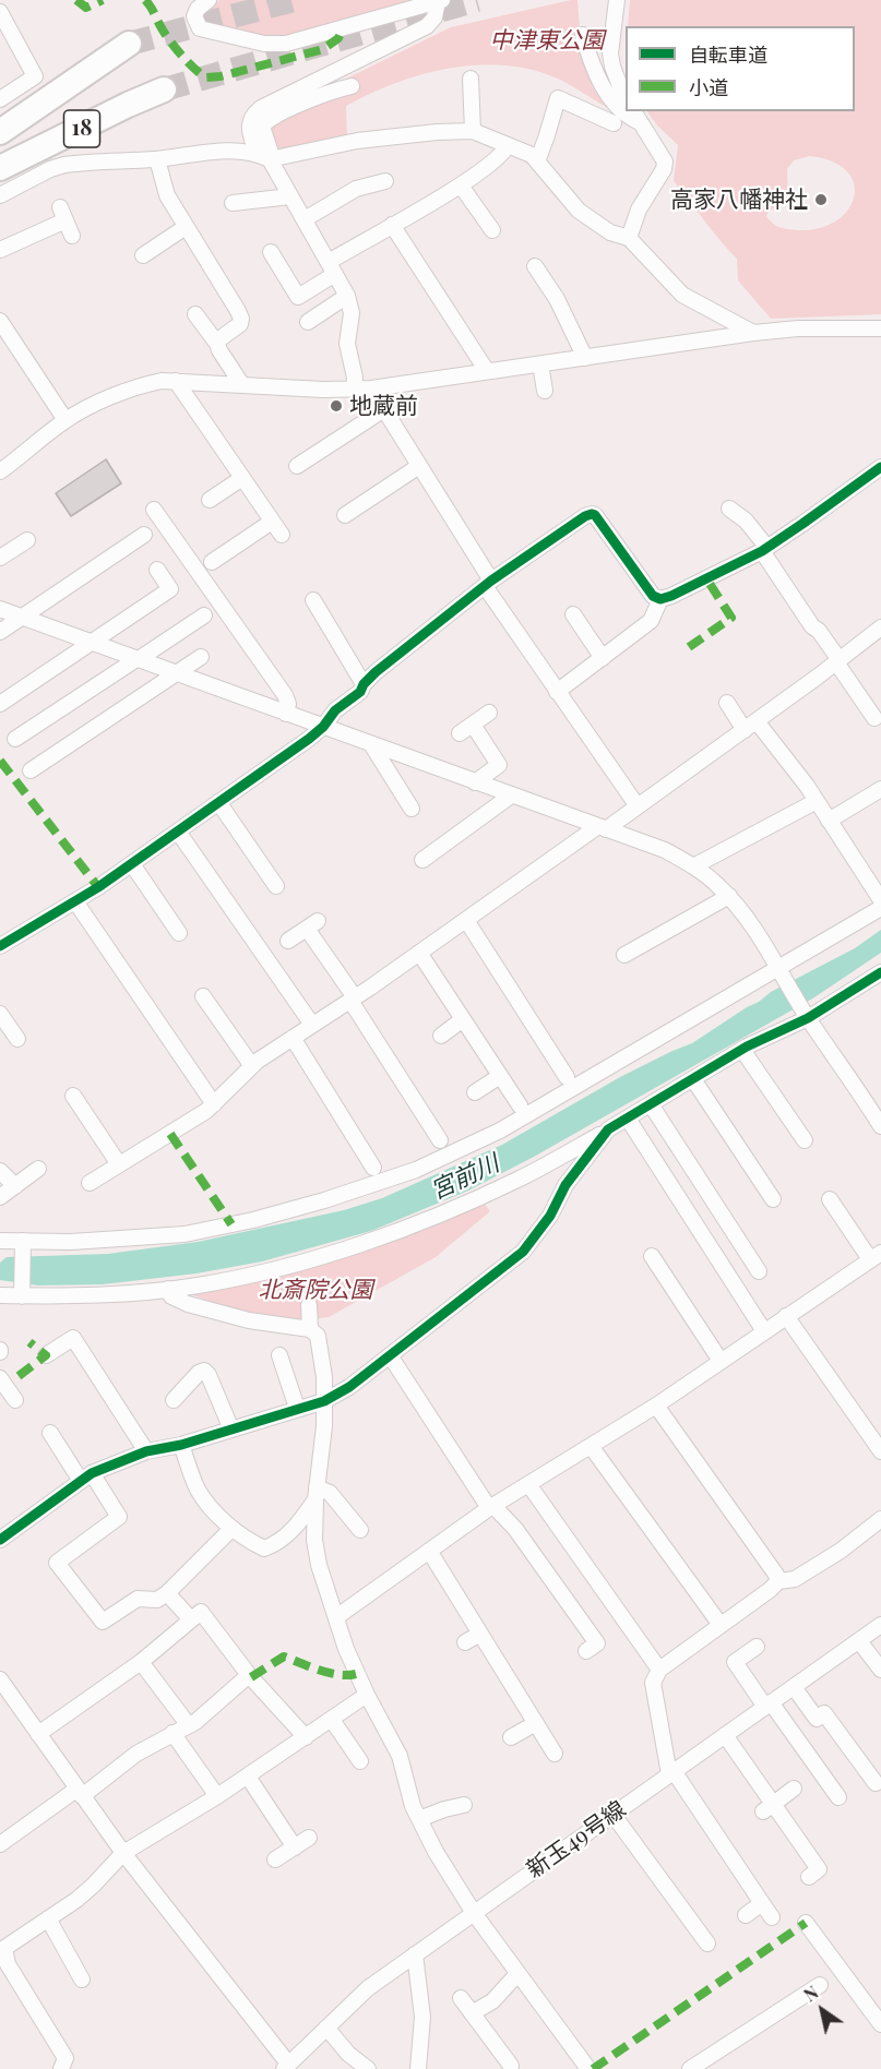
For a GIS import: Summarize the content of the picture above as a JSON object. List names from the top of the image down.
{
  "streets": {
    "main road": ["18"],
    "street": ["新玉49号線"]
  },
  "water": ["宮前川"],
  "parks": ["中津東公園", "北斎院公園"],
  "places": ["高家八幡神社", "地蔵前"],
  "legend": ["自転車道", "小道"],
  "north": "top left"
}
